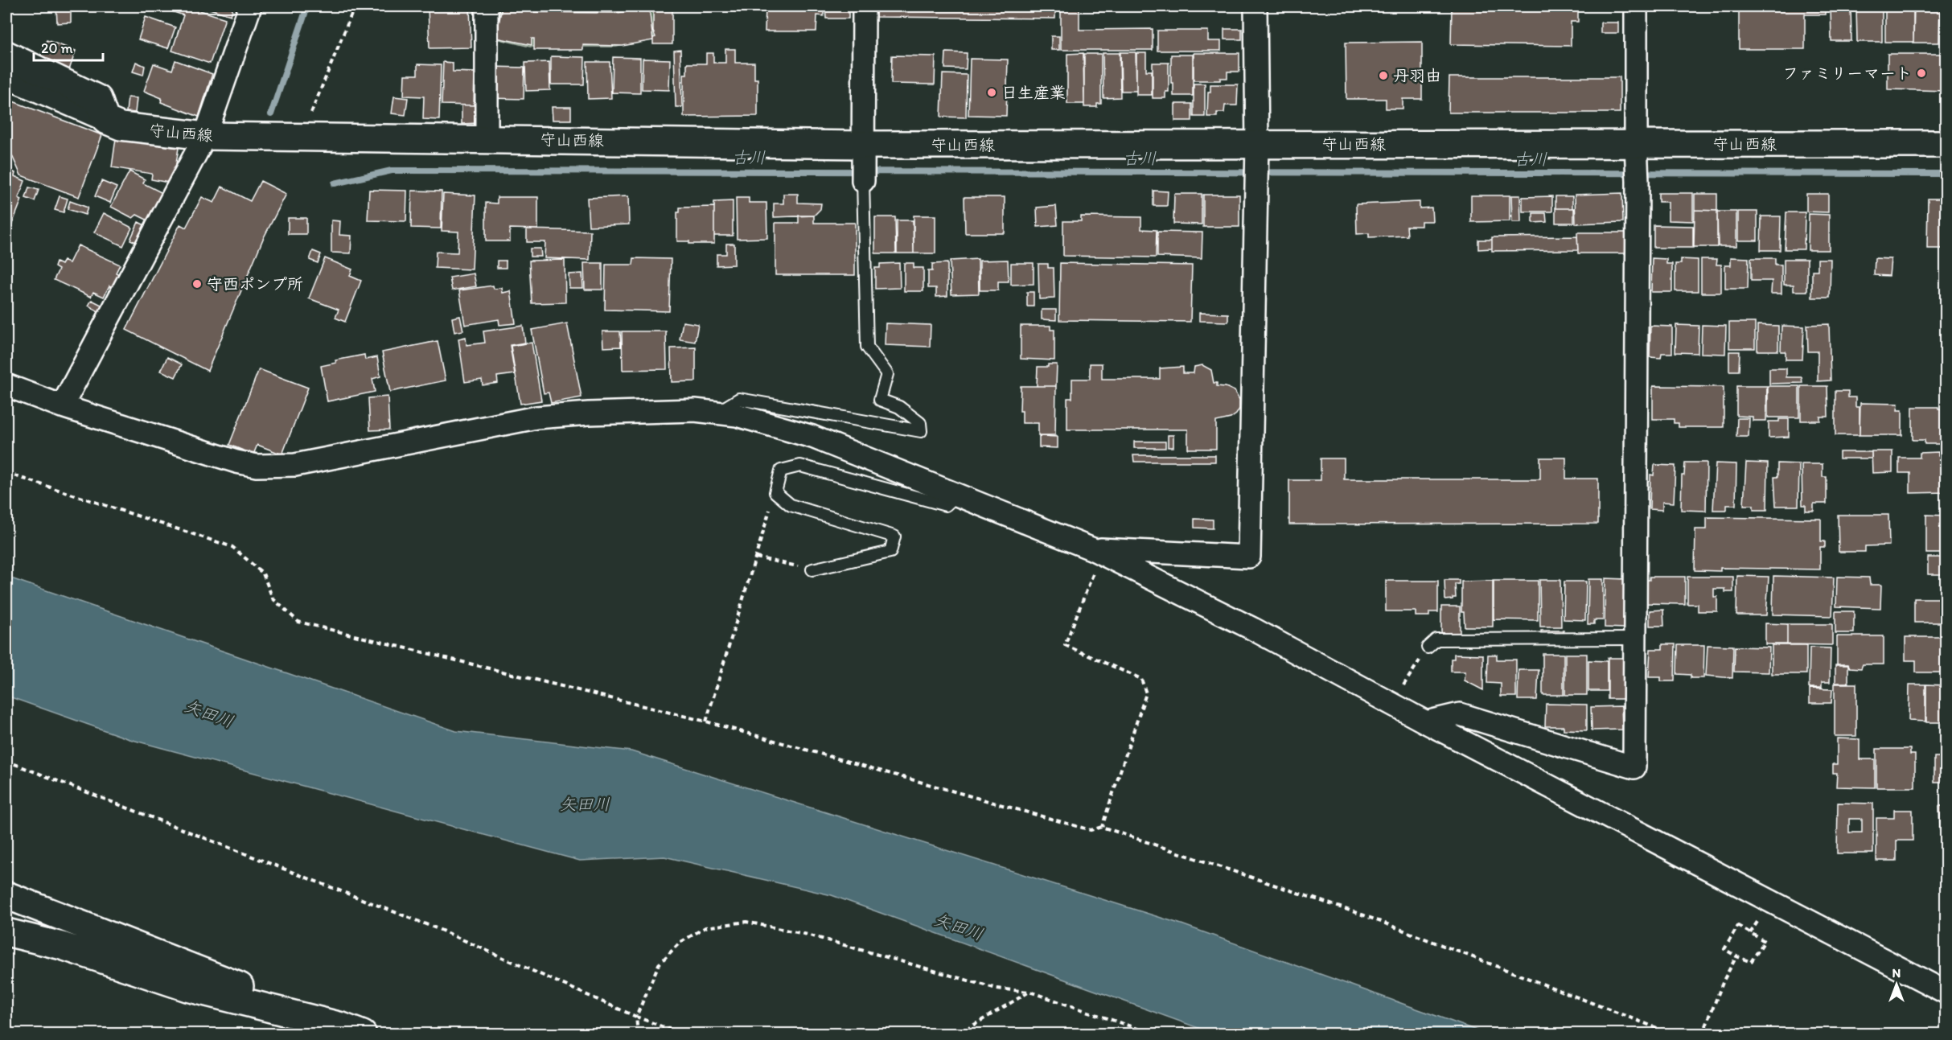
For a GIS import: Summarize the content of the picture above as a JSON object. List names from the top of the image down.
{
  "streets": {
    "main road": ["守山西線"]
  },
  "water": ["古川", "矢田川"],
  "places": [
    "ファミリーマート",
    "丹羽由",
    "日生産業",
    "守西ポンプ所"
  ],
  "scale_bar": "20 m",
  "north": "top"
}
